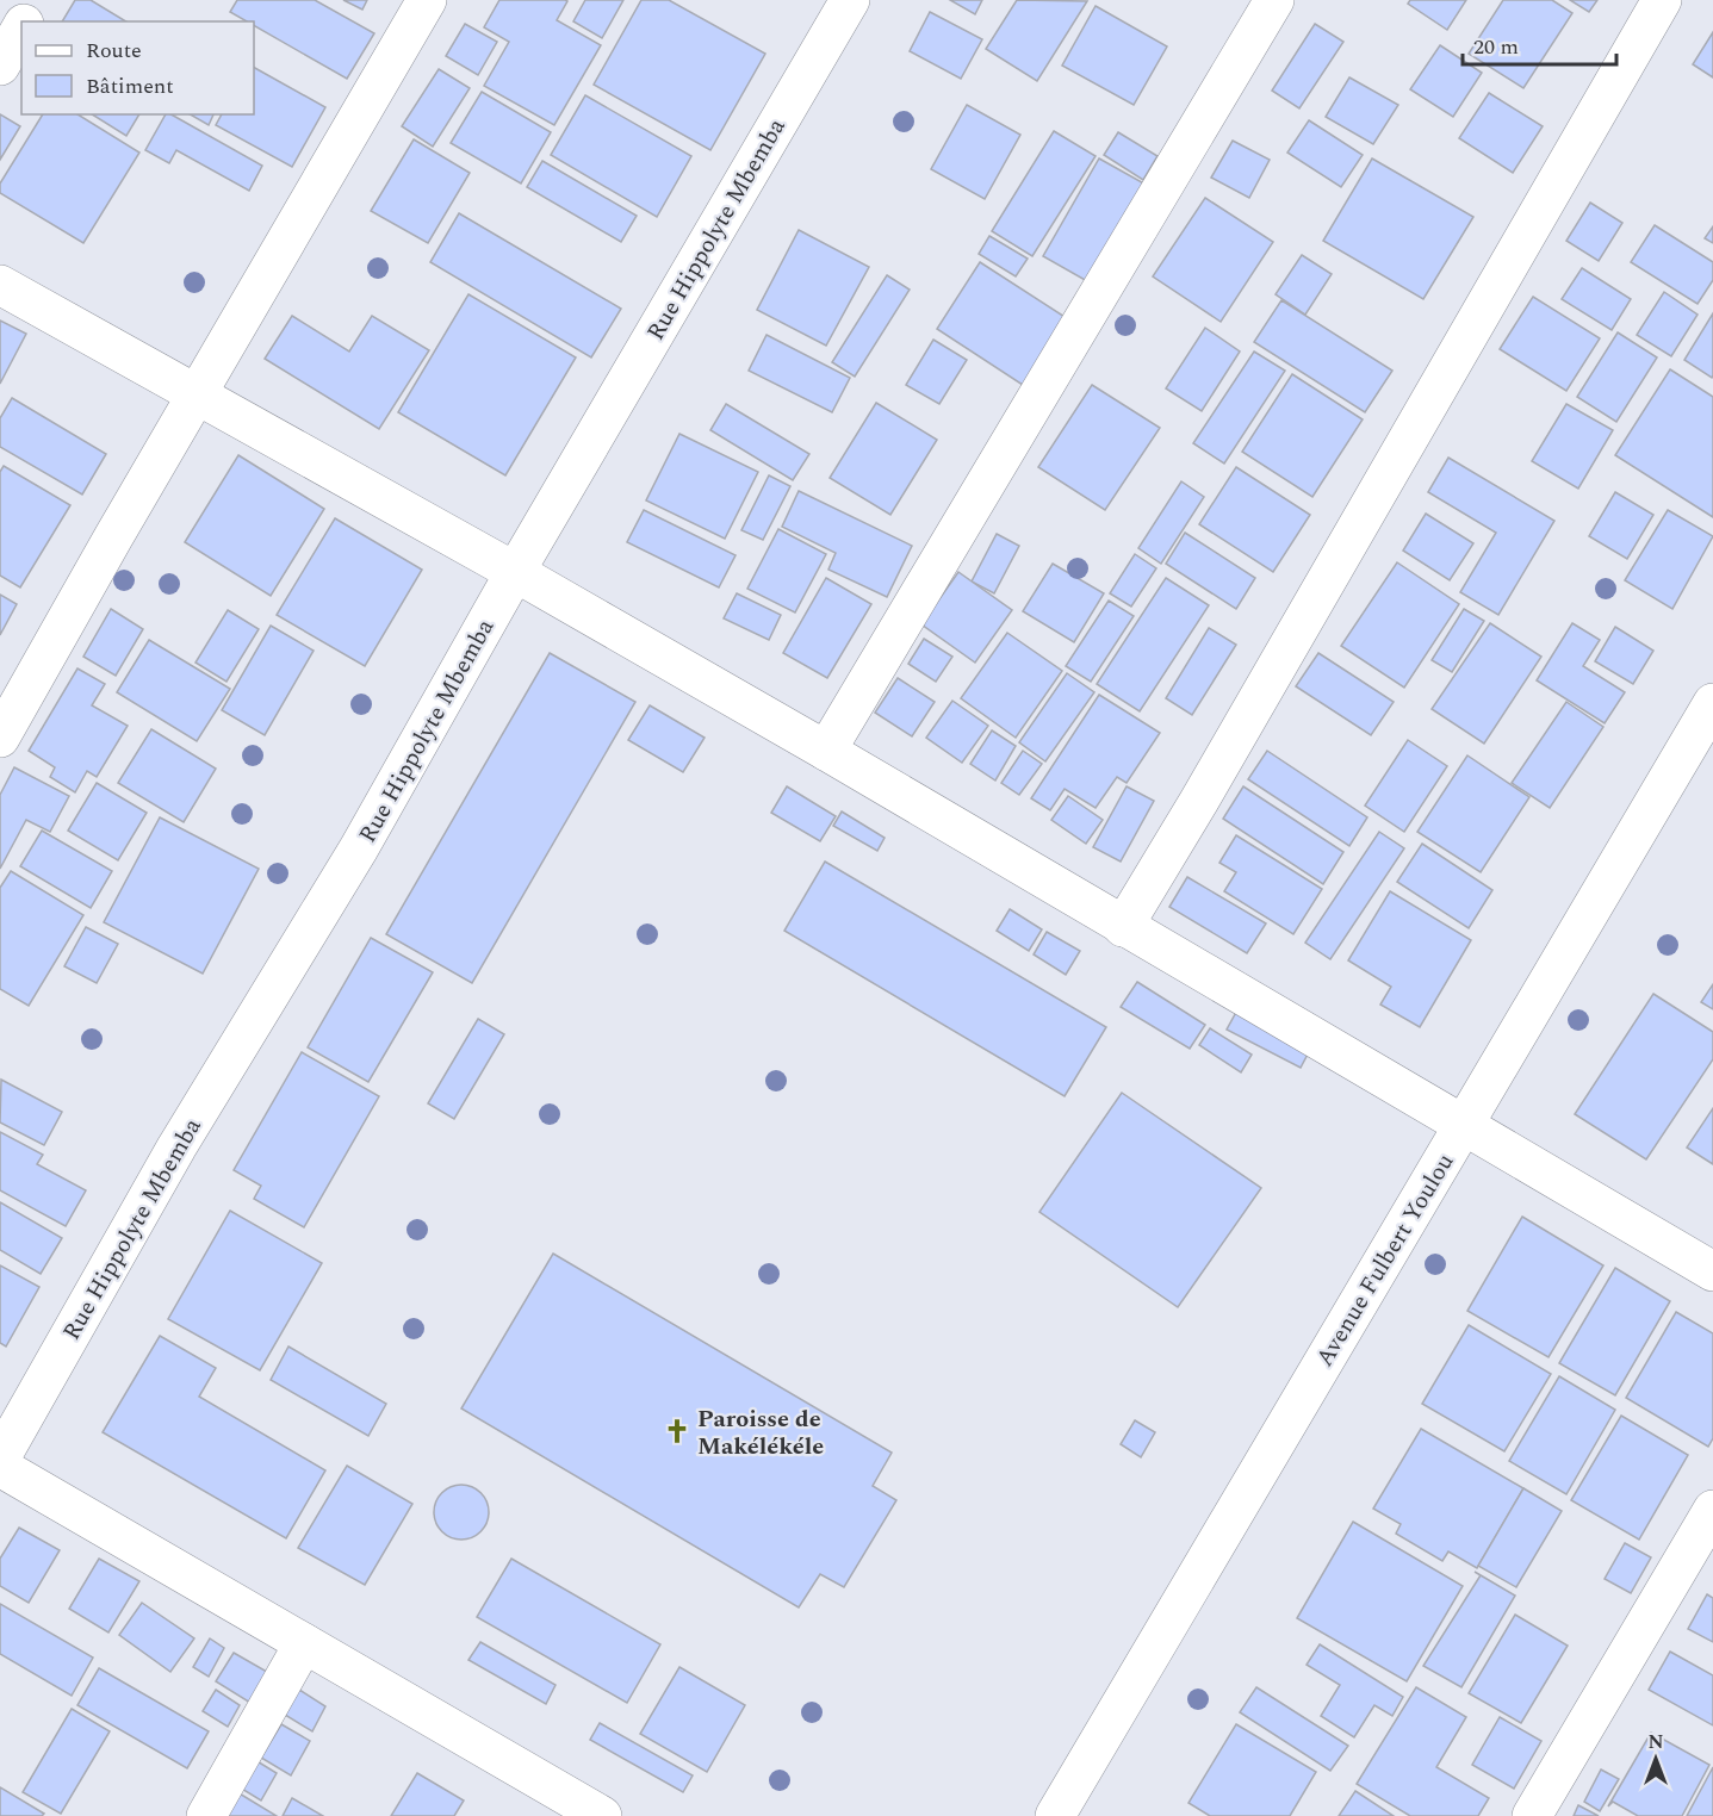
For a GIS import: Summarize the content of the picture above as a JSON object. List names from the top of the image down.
{
  "streets": {
    "street": ["Rue Hippolyte Mbemba", "Avenue Fulbert Youlou"]
  },
  "places": {
    "church": ["Paroisse de Makélékéle"]
  },
  "legend": ["Route", "Bâtiment"],
  "scale_bar": "20 m",
  "north": "top"
}
